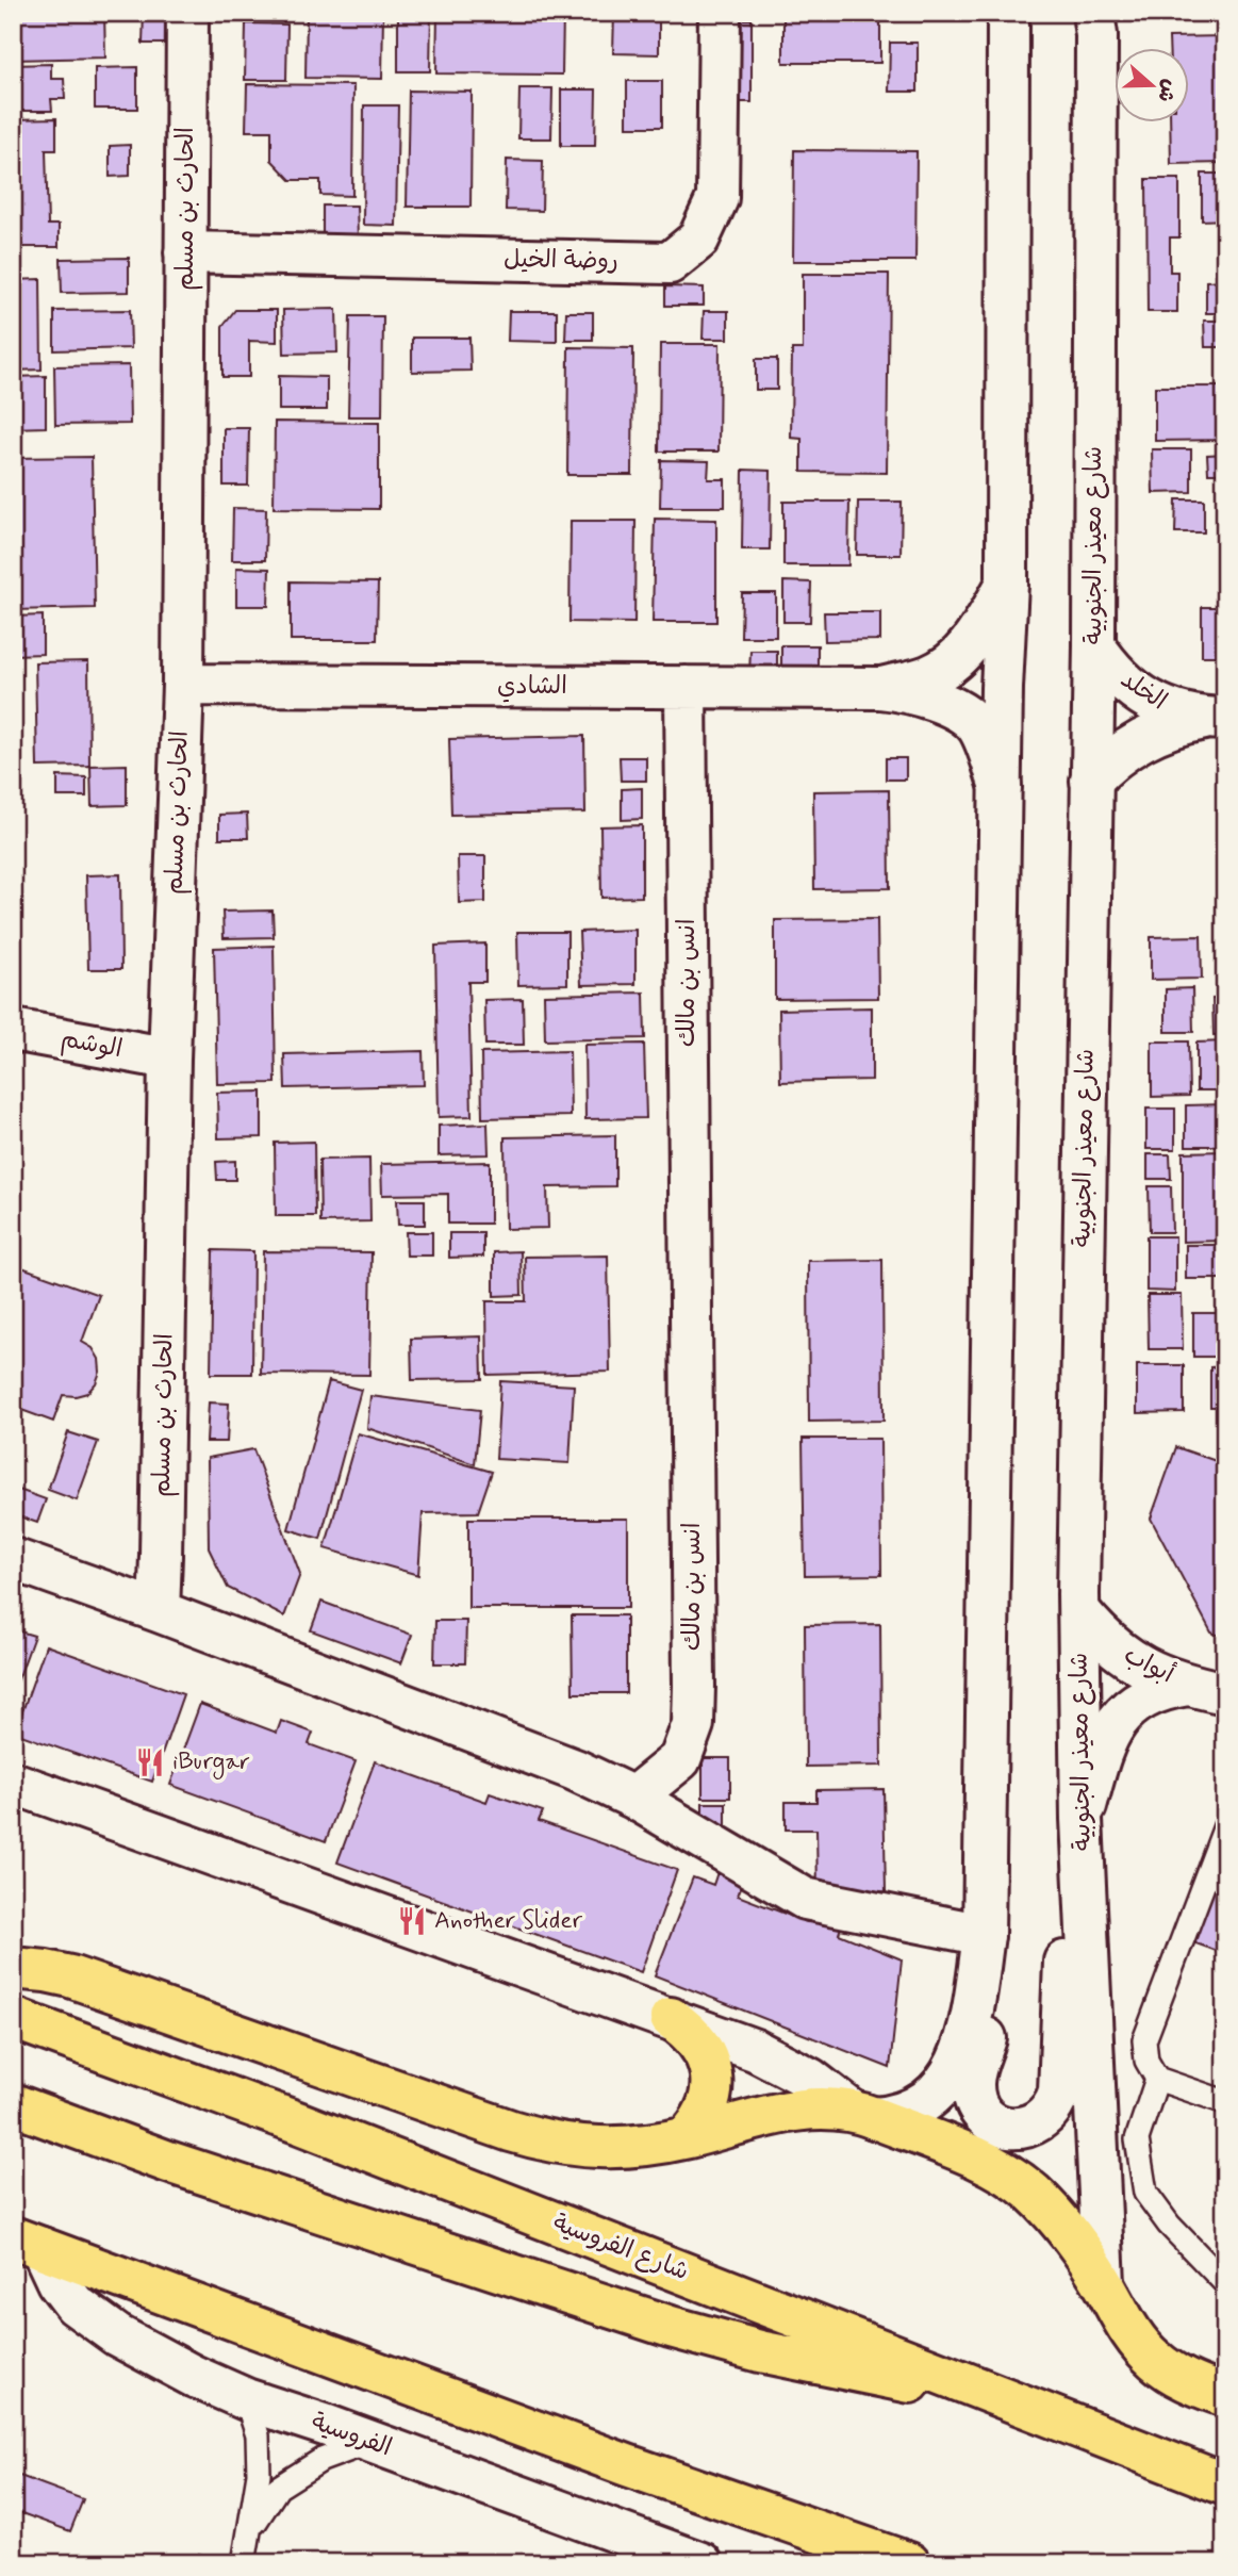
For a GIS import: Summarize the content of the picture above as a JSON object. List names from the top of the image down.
{
  "streets": {
    "highway": ["شارع الفروسية"],
    "street": [
      "الحارث بن مسلم",
      "روضة الخيل",
      "شارع معيذر الجنوبية",
      "الشادي",
      "الخلد",
      "انس بن مالك",
      "الوشم",
      "أبواب",
      "الفروسية"
    ]
  },
  "crossings": [
    ["الحارث بن مسلم", "روضة الخيل"],
    ["الحارث بن مسلم", "الشادي"],
    ["الحارث بن مسلم", "الوشم"],
    ["شارع معيذر الجنوبية", "الخلد"],
    ["شارع معيذر الجنوبية", "أبواب"],
    ["الشادي", "انس بن مالك"]
  ],
  "places": {
    "restaurant": ["iBurgar", "Another Slider"]
  },
  "north": "right"
}
